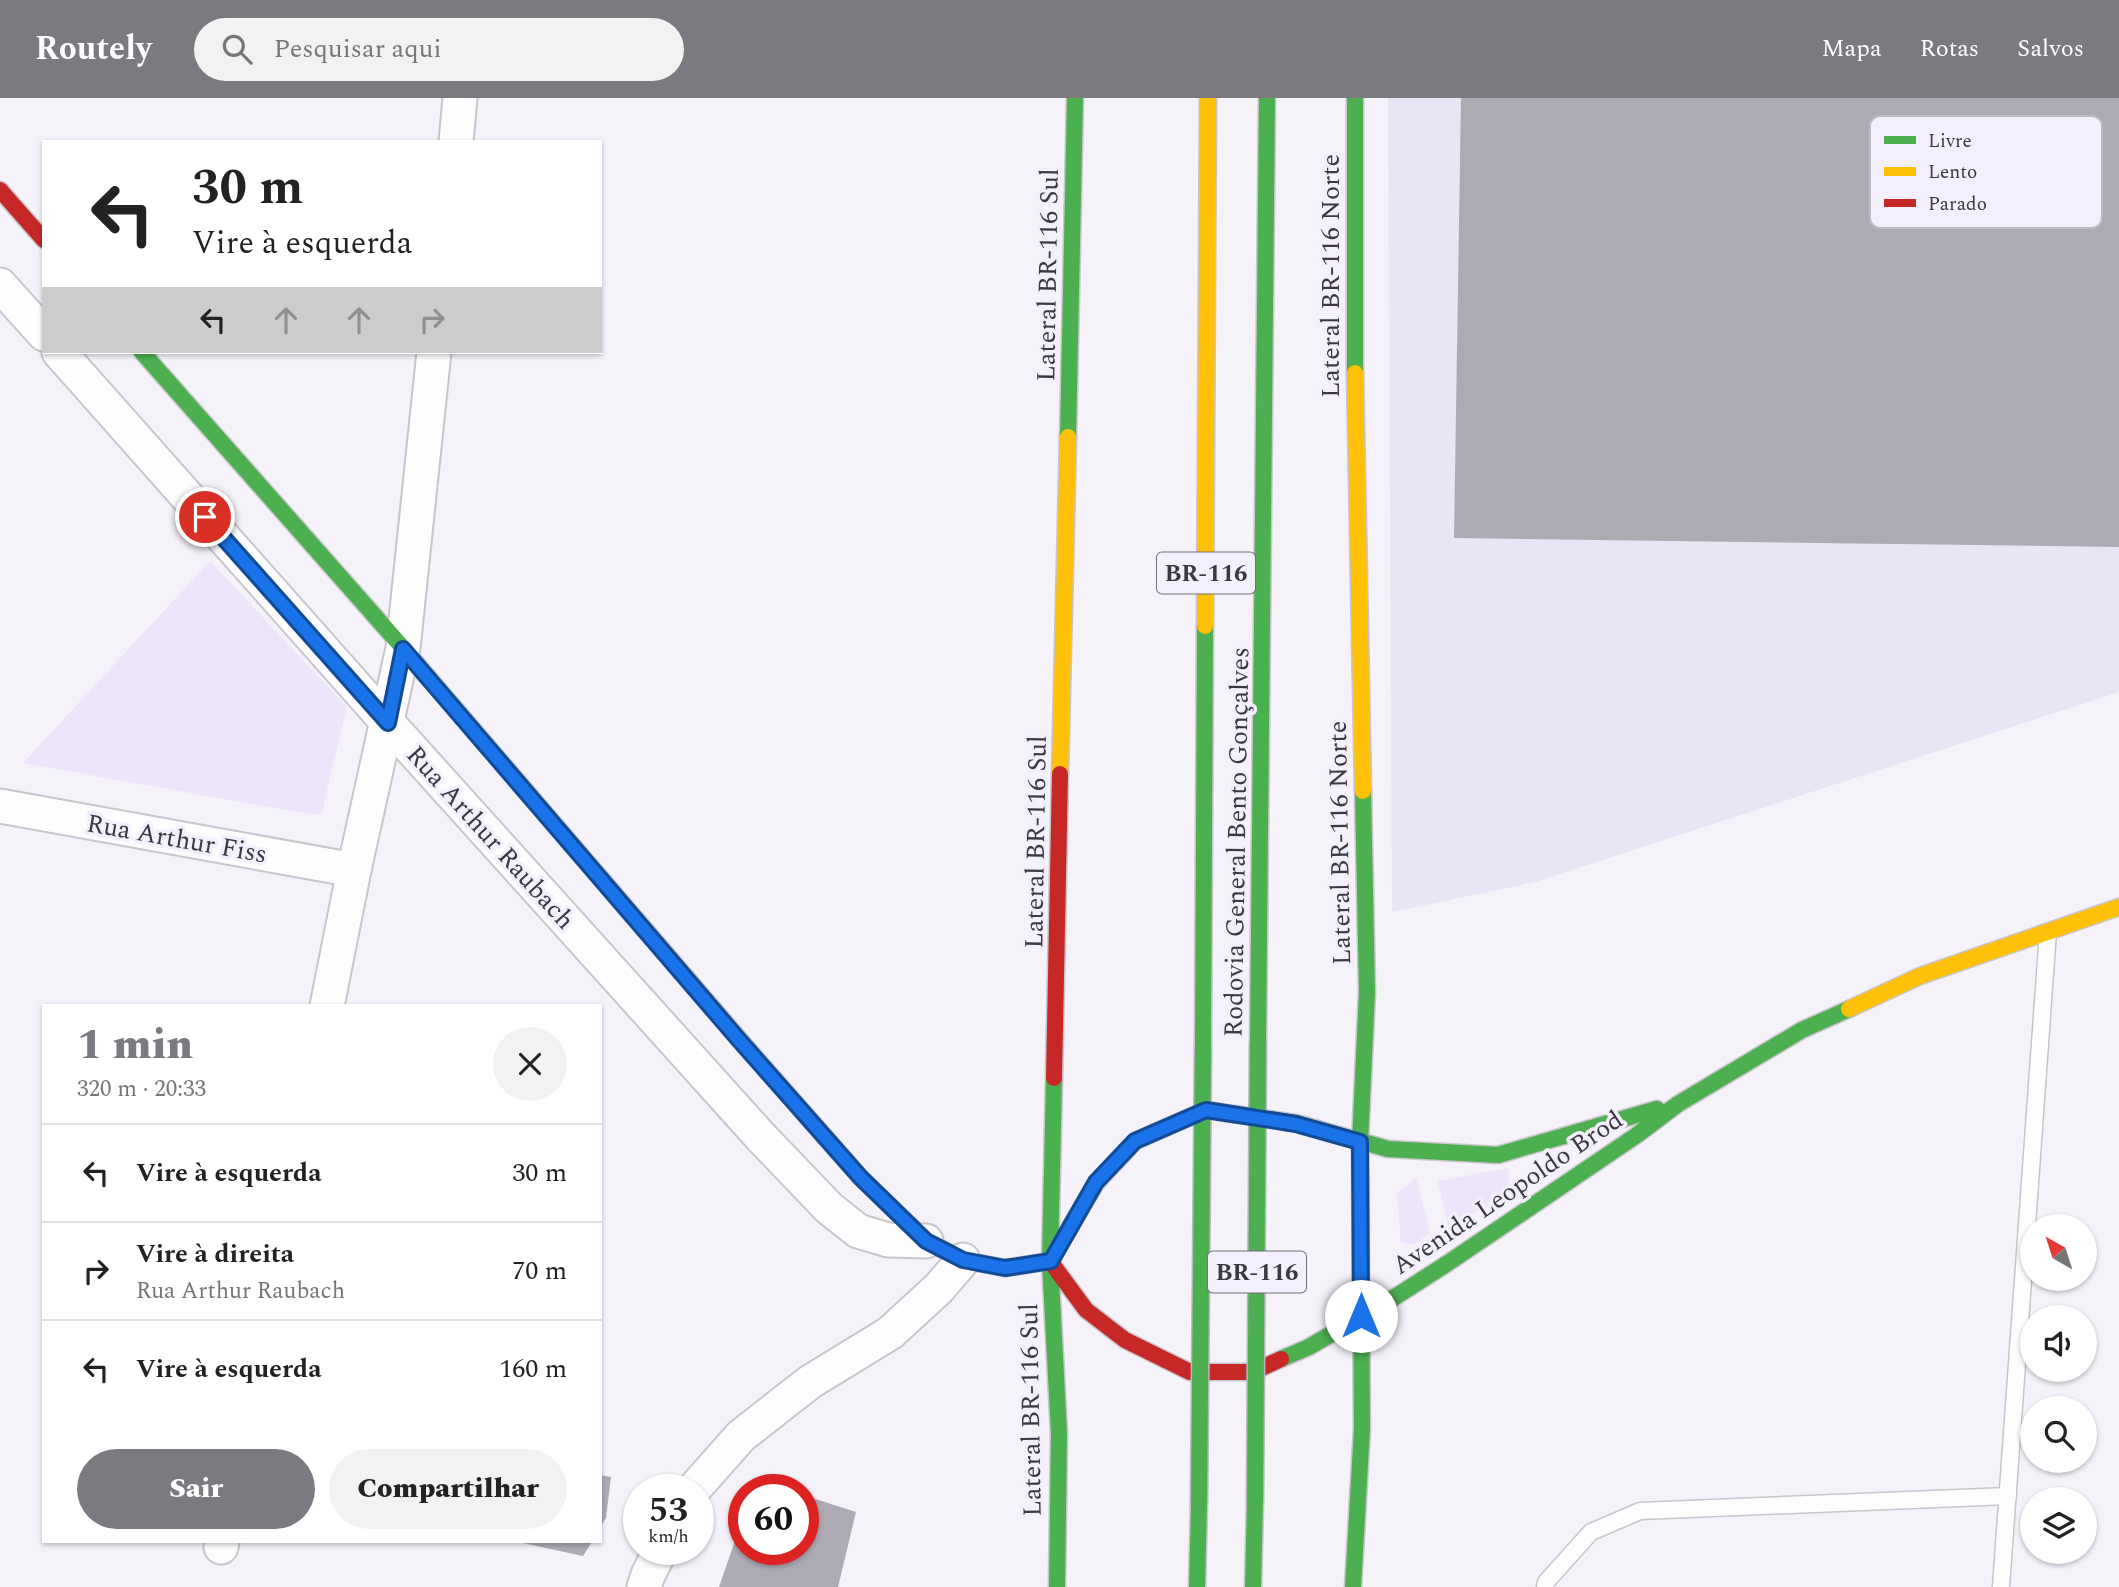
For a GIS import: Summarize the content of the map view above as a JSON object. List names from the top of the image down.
{
  "streets": {
    "main road": [
      "Lateral BR-116 Sul",
      "Lateral BR-116 Norte",
      "BR-116",
      "Rua Arthur Raubach",
      "Rodovia General Bento Gonçalves",
      "Avenida Leopoldo Brod"
    ],
    "street": ["Rua Arthur Fiss"]
  },
  "crossings": [
    ["Lateral BR-116 Sul", "Rua Arthur Raubach"],
    ["Lateral BR-116 Sul", "Avenida Leopoldo Brod"],
    ["Lateral BR-116 Norte", "Avenida Leopoldo Brod"],
    ["Rua Arthur Raubach", "Avenida Leopoldo Brod"]
  ],
  "legend": ["Livre", "Lento", "Parado"],
  "north": "top left",
  "page": {
    "header": "Routely",
    "search": "Pesquisar aqui",
    "nav": ["Mapa", "Rotas", "Salvos"],
    "turn": ["30 m", "Vire à esquerda"],
    "heading": ["1 min", "320 m · 20:33"],
    "list": [
      {
        "name": "Vire à esquerda",
        "value": "30 m"
      },
      {
        "name": "Vire à direita",
        "note": "Rua Arthur Raubach",
        "value": "70 m"
      },
      {
        "name": "Vire à esquerda",
        "value": "160 m"
      }
    ],
    "buttons": ["Sair", "Compartilhar"],
    "speed": "53 km/h",
    "limit": "60"
  }
}
